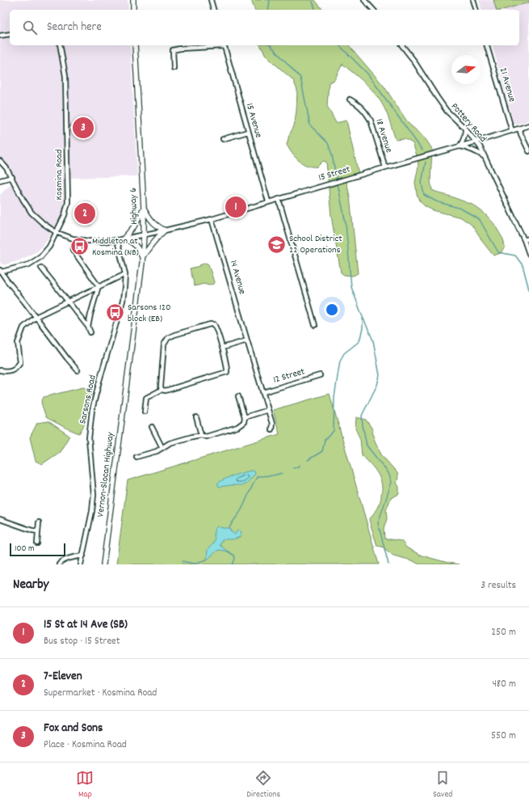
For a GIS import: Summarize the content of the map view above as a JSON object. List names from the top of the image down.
{
  "streets": {
    "main road": ["Highway 6", "Vernon-Slocan Highway"],
    "street": [
      "21 Avenue",
      "15 Avenue",
      "Pottery Road",
      "18 Avenue",
      "15 Street",
      "Kosmina Road",
      "14 Avenue",
      "12 Street",
      "Sarsons Road"
    ]
  },
  "crossings": [
    ["21 Avenue", "15 Street"],
    ["15 Avenue", "15 Street"],
    ["Pottery Road", "15 Street"],
    ["18 Avenue", "15 Street"],
    ["15 Street", "Kosmina Road"],
    ["15 Street", "Highway 6"],
    ["15 Street", "14 Avenue"],
    ["15 Street", "Sarsons Road"],
    ["Highway 6", "Vernon-Slocan Highway"],
    ["14 Avenue", "12 Street"]
  ],
  "places": {
    "school or university": ["School District 22 Operations"],
    "bus stop": ["Middleton at Kosmina (NB)", "Sarsons 120 block (EB)"]
  },
  "scale_bar": "100 m",
  "north": "right",
  "page": {
    "search": "Search here",
    "pins": ["3", "1", "2"],
    "scale": "100 m",
    "heading": ["Nearby", "3 results"],
    "list": [
      {
        "mark": "1",
        "name": "15 St at 14 Ave (SB)",
        "note": "Bus stop · 15 Street",
        "value": "250 m"
      },
      {
        "mark": "2",
        "name": "7-Eleven",
        "note": "Supermarket · Kosmina Road",
        "value": "480 m"
      },
      {
        "mark": "3",
        "name": "Fox and Sons",
        "note": "Place · Kosmina Road",
        "value": "550 m"
      }
    ],
    "nav": ["Map", "Directions", "Saved"]
  }
}
